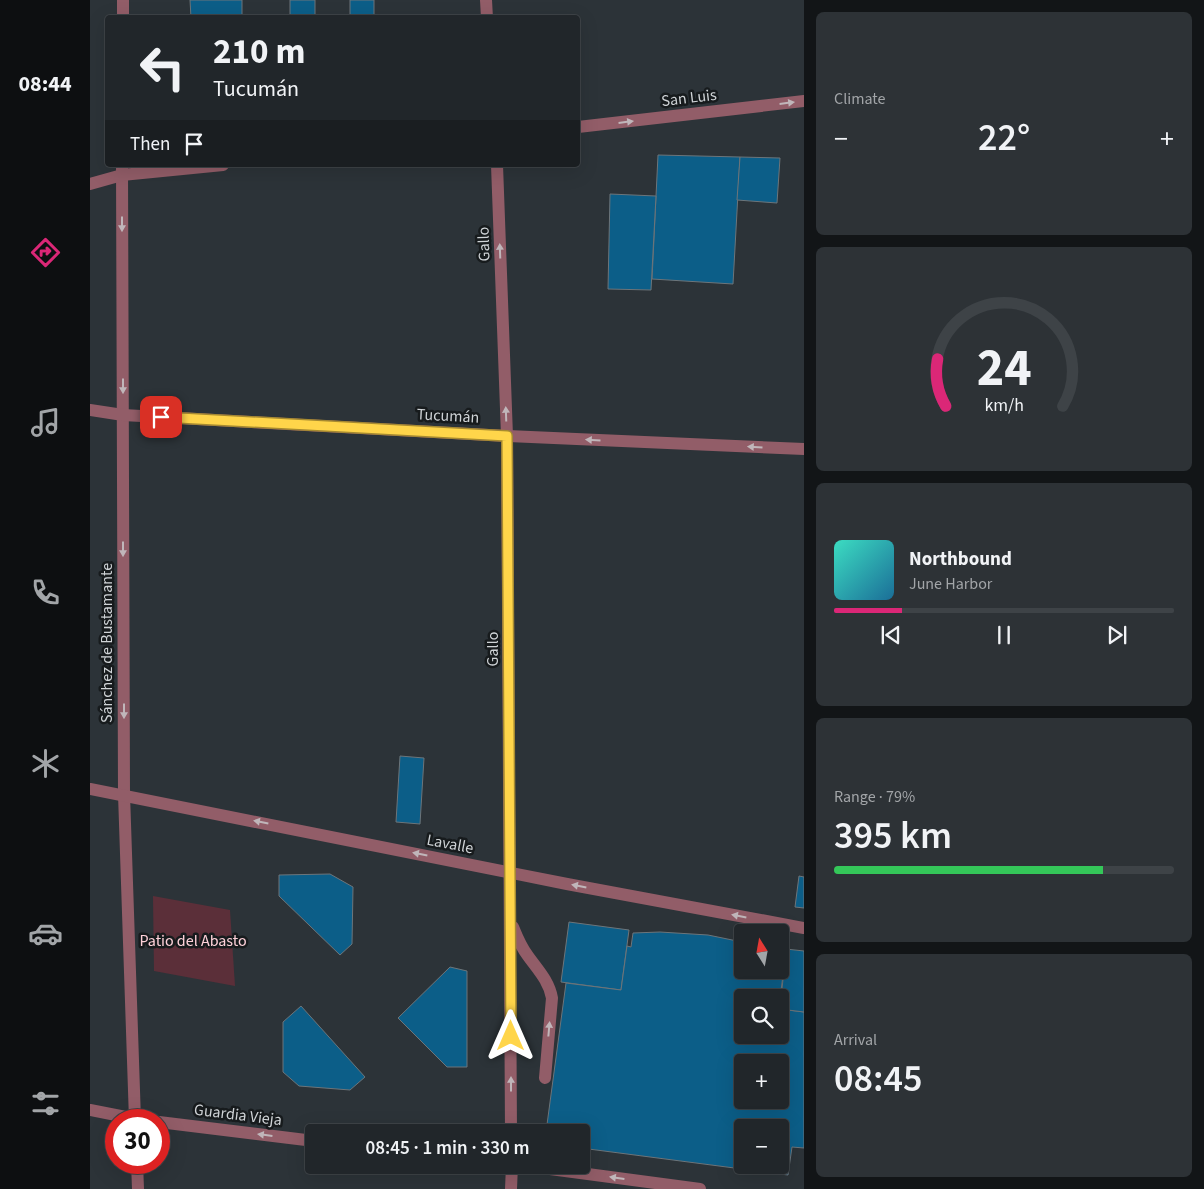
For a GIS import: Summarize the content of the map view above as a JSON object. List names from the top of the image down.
{
  "streets": {
    "street": [
      "San Luis",
      "Gallo",
      "Tucumán",
      "Sánchez de Bustamante",
      "Lavalle",
      "Guardia Vieja"
    ]
  },
  "crossings": [
    ["Gallo", "Tucumán"],
    ["Gallo", "Lavalle"],
    ["Tucumán", "Sánchez de Bustamante"],
    ["Sánchez de Bustamante", "Lavalle"]
  ],
  "one_way": [
    "San Luis",
    "Tucumán",
    "Sánchez de Bustamante",
    "Lavalle",
    "Guardia Vieja"
  ],
  "parks": ["Patio del Abasto"],
  "north": "top",
  "page": {
    "tabs": "08:44",
    "tile": [
      "Climate",
      ["Range · 79%", "395 km"],
      ["Arrival", "08:45"]
    ],
    "turn": ["210 m", "Tucumán"],
    "heat": ["−", "22°", "+"],
    "then": "Then",
    "song": ["Northbound", "June Harbor"],
    "map_buttons": ["+", "−"],
    "limit": "30",
    "trip": "08:45 · 1 min · 330 m",
    "gauge": ["24", "km/h"]
  }
}
